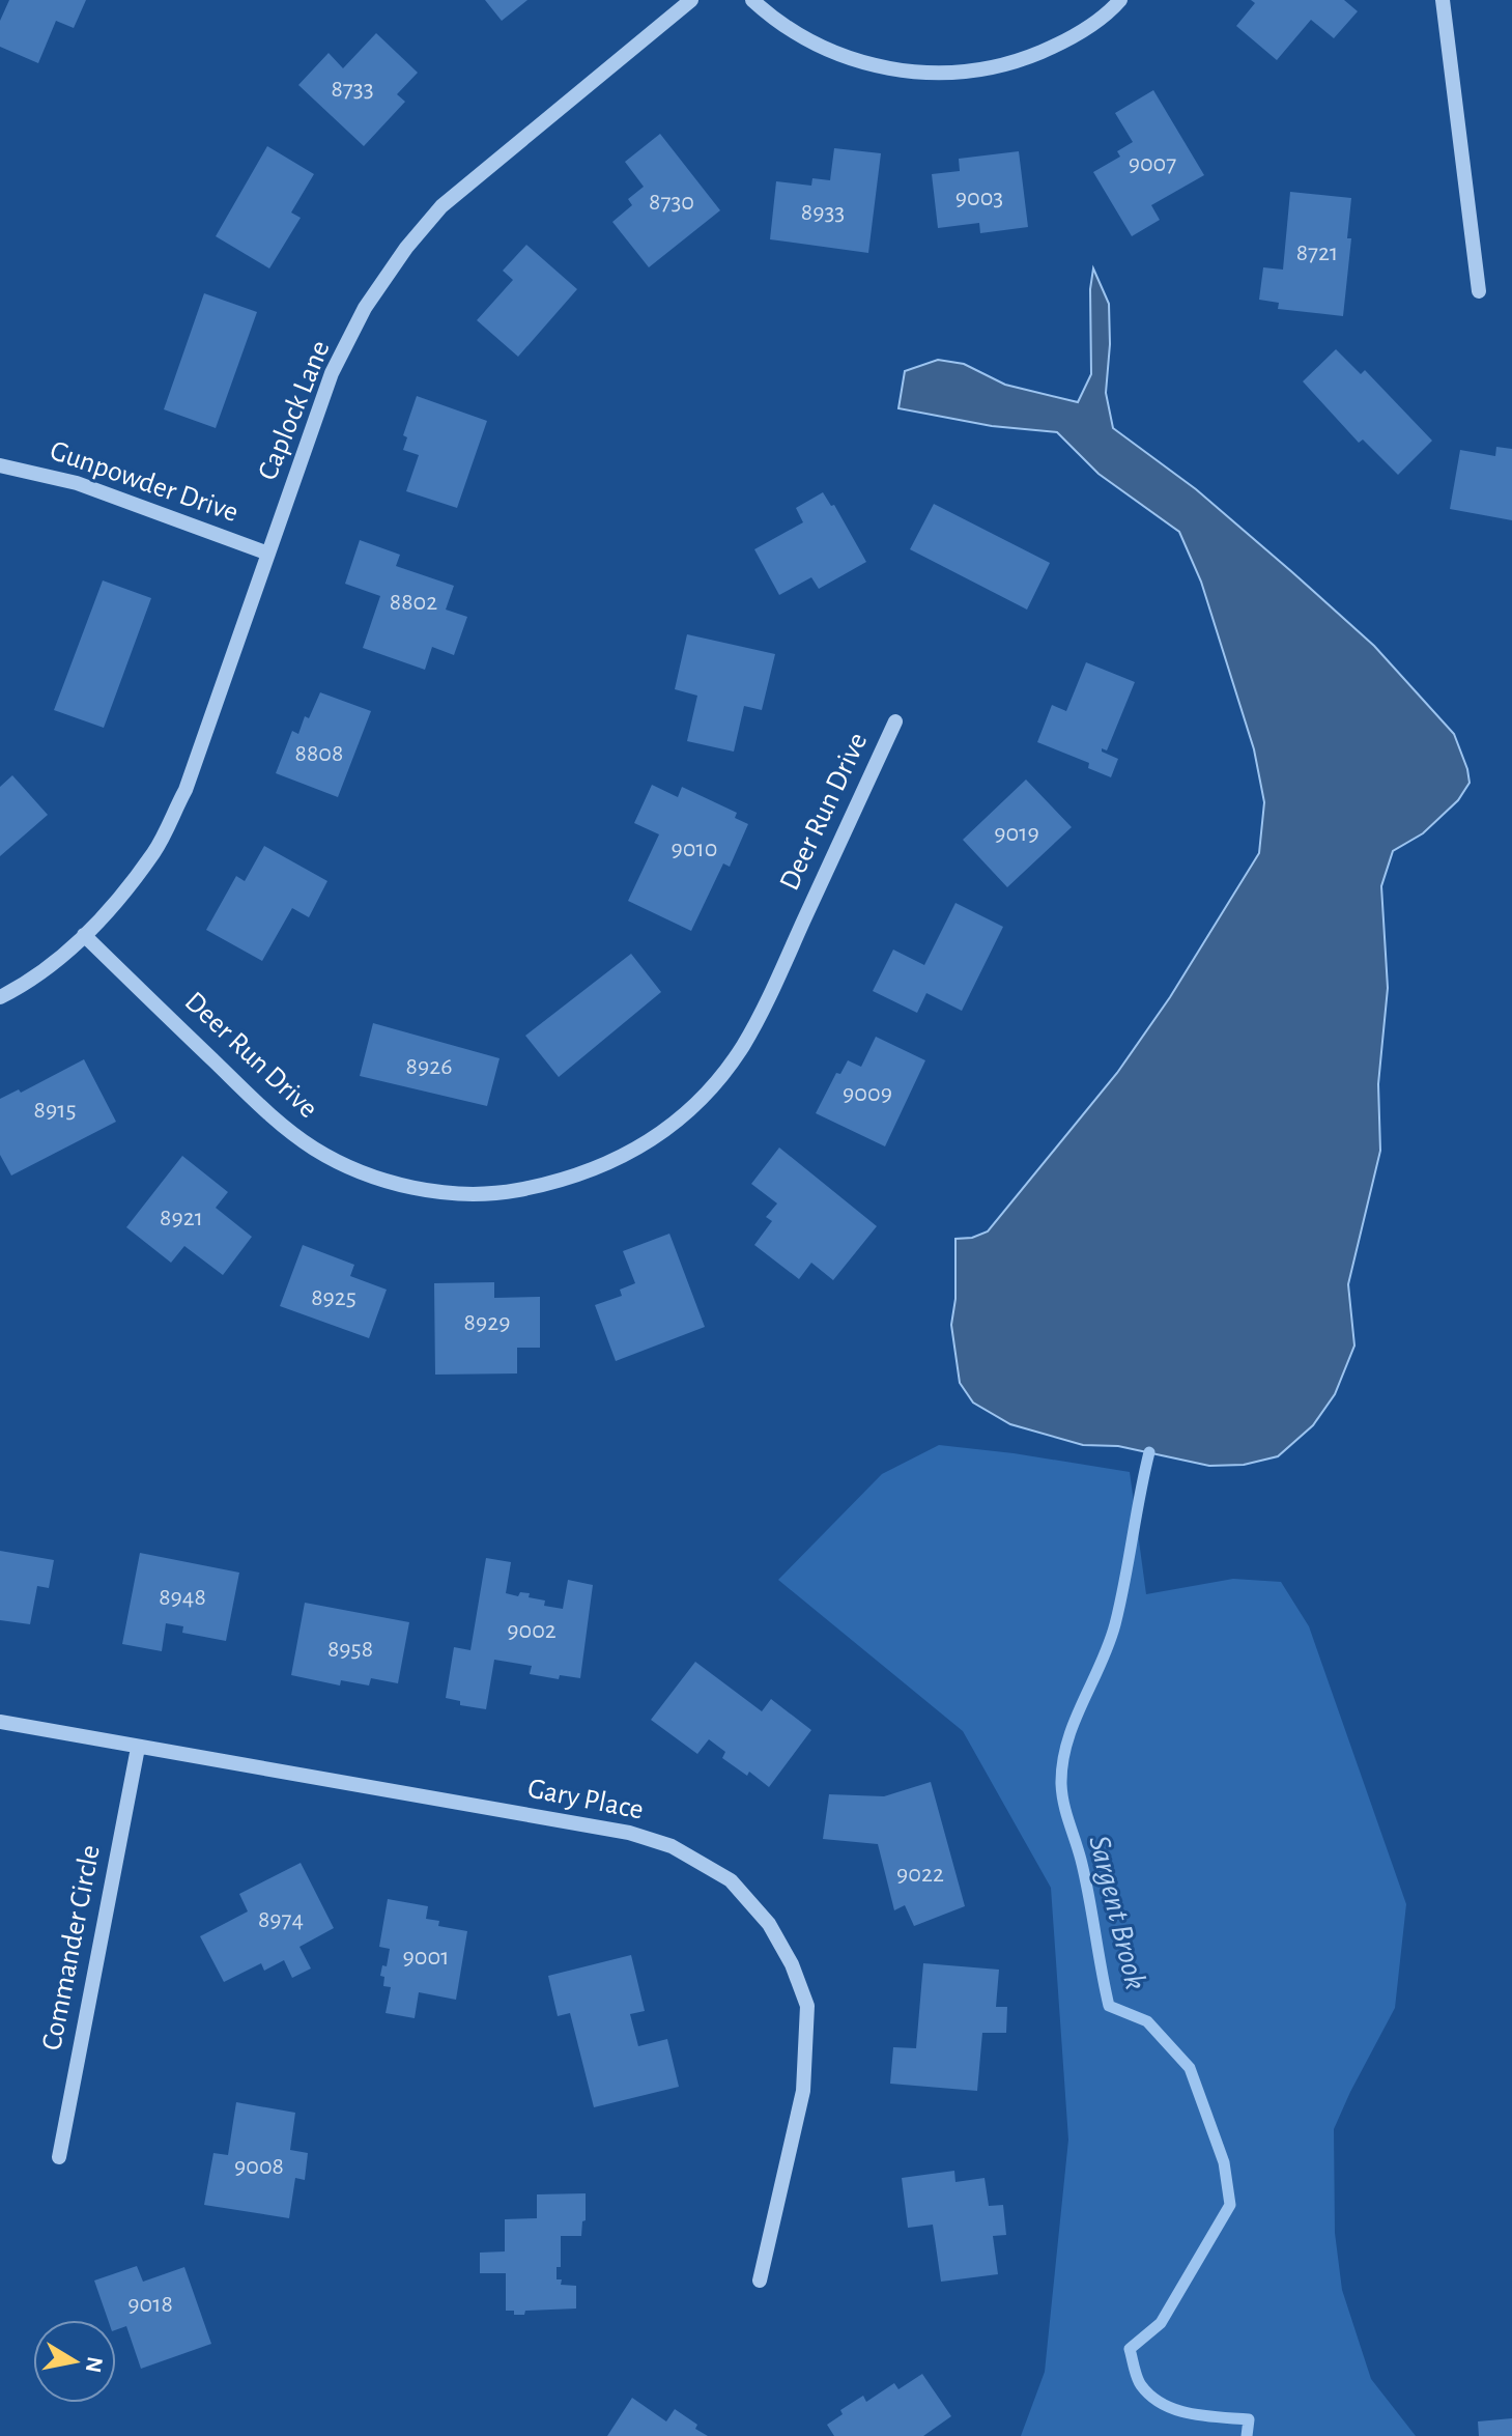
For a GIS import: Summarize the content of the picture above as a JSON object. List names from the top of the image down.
{
  "streets": {
    "street": [
      "Caplock Lane",
      "Gunpowder Drive",
      "Deer Run Drive",
      "Gary Place",
      "Commander Circle"
    ]
  },
  "crossings": [
    ["Caplock Lane", "Gunpowder Drive"],
    ["Caplock Lane", "Deer Run Drive"],
    ["Gary Place", "Commander Circle"]
  ],
  "water": ["Sargent Brook"],
  "house_numbers": [
    "8733",
    "9007",
    "9003",
    "8730",
    "8933",
    "8721",
    "8802",
    "8808",
    "9019",
    "9010",
    "8926",
    "9009",
    "8915",
    "8921",
    "8925",
    "8929",
    "8948",
    "9002",
    "8958",
    "9022",
    "8974",
    "9001",
    "9008",
    "9018"
  ],
  "north": "right"
}
